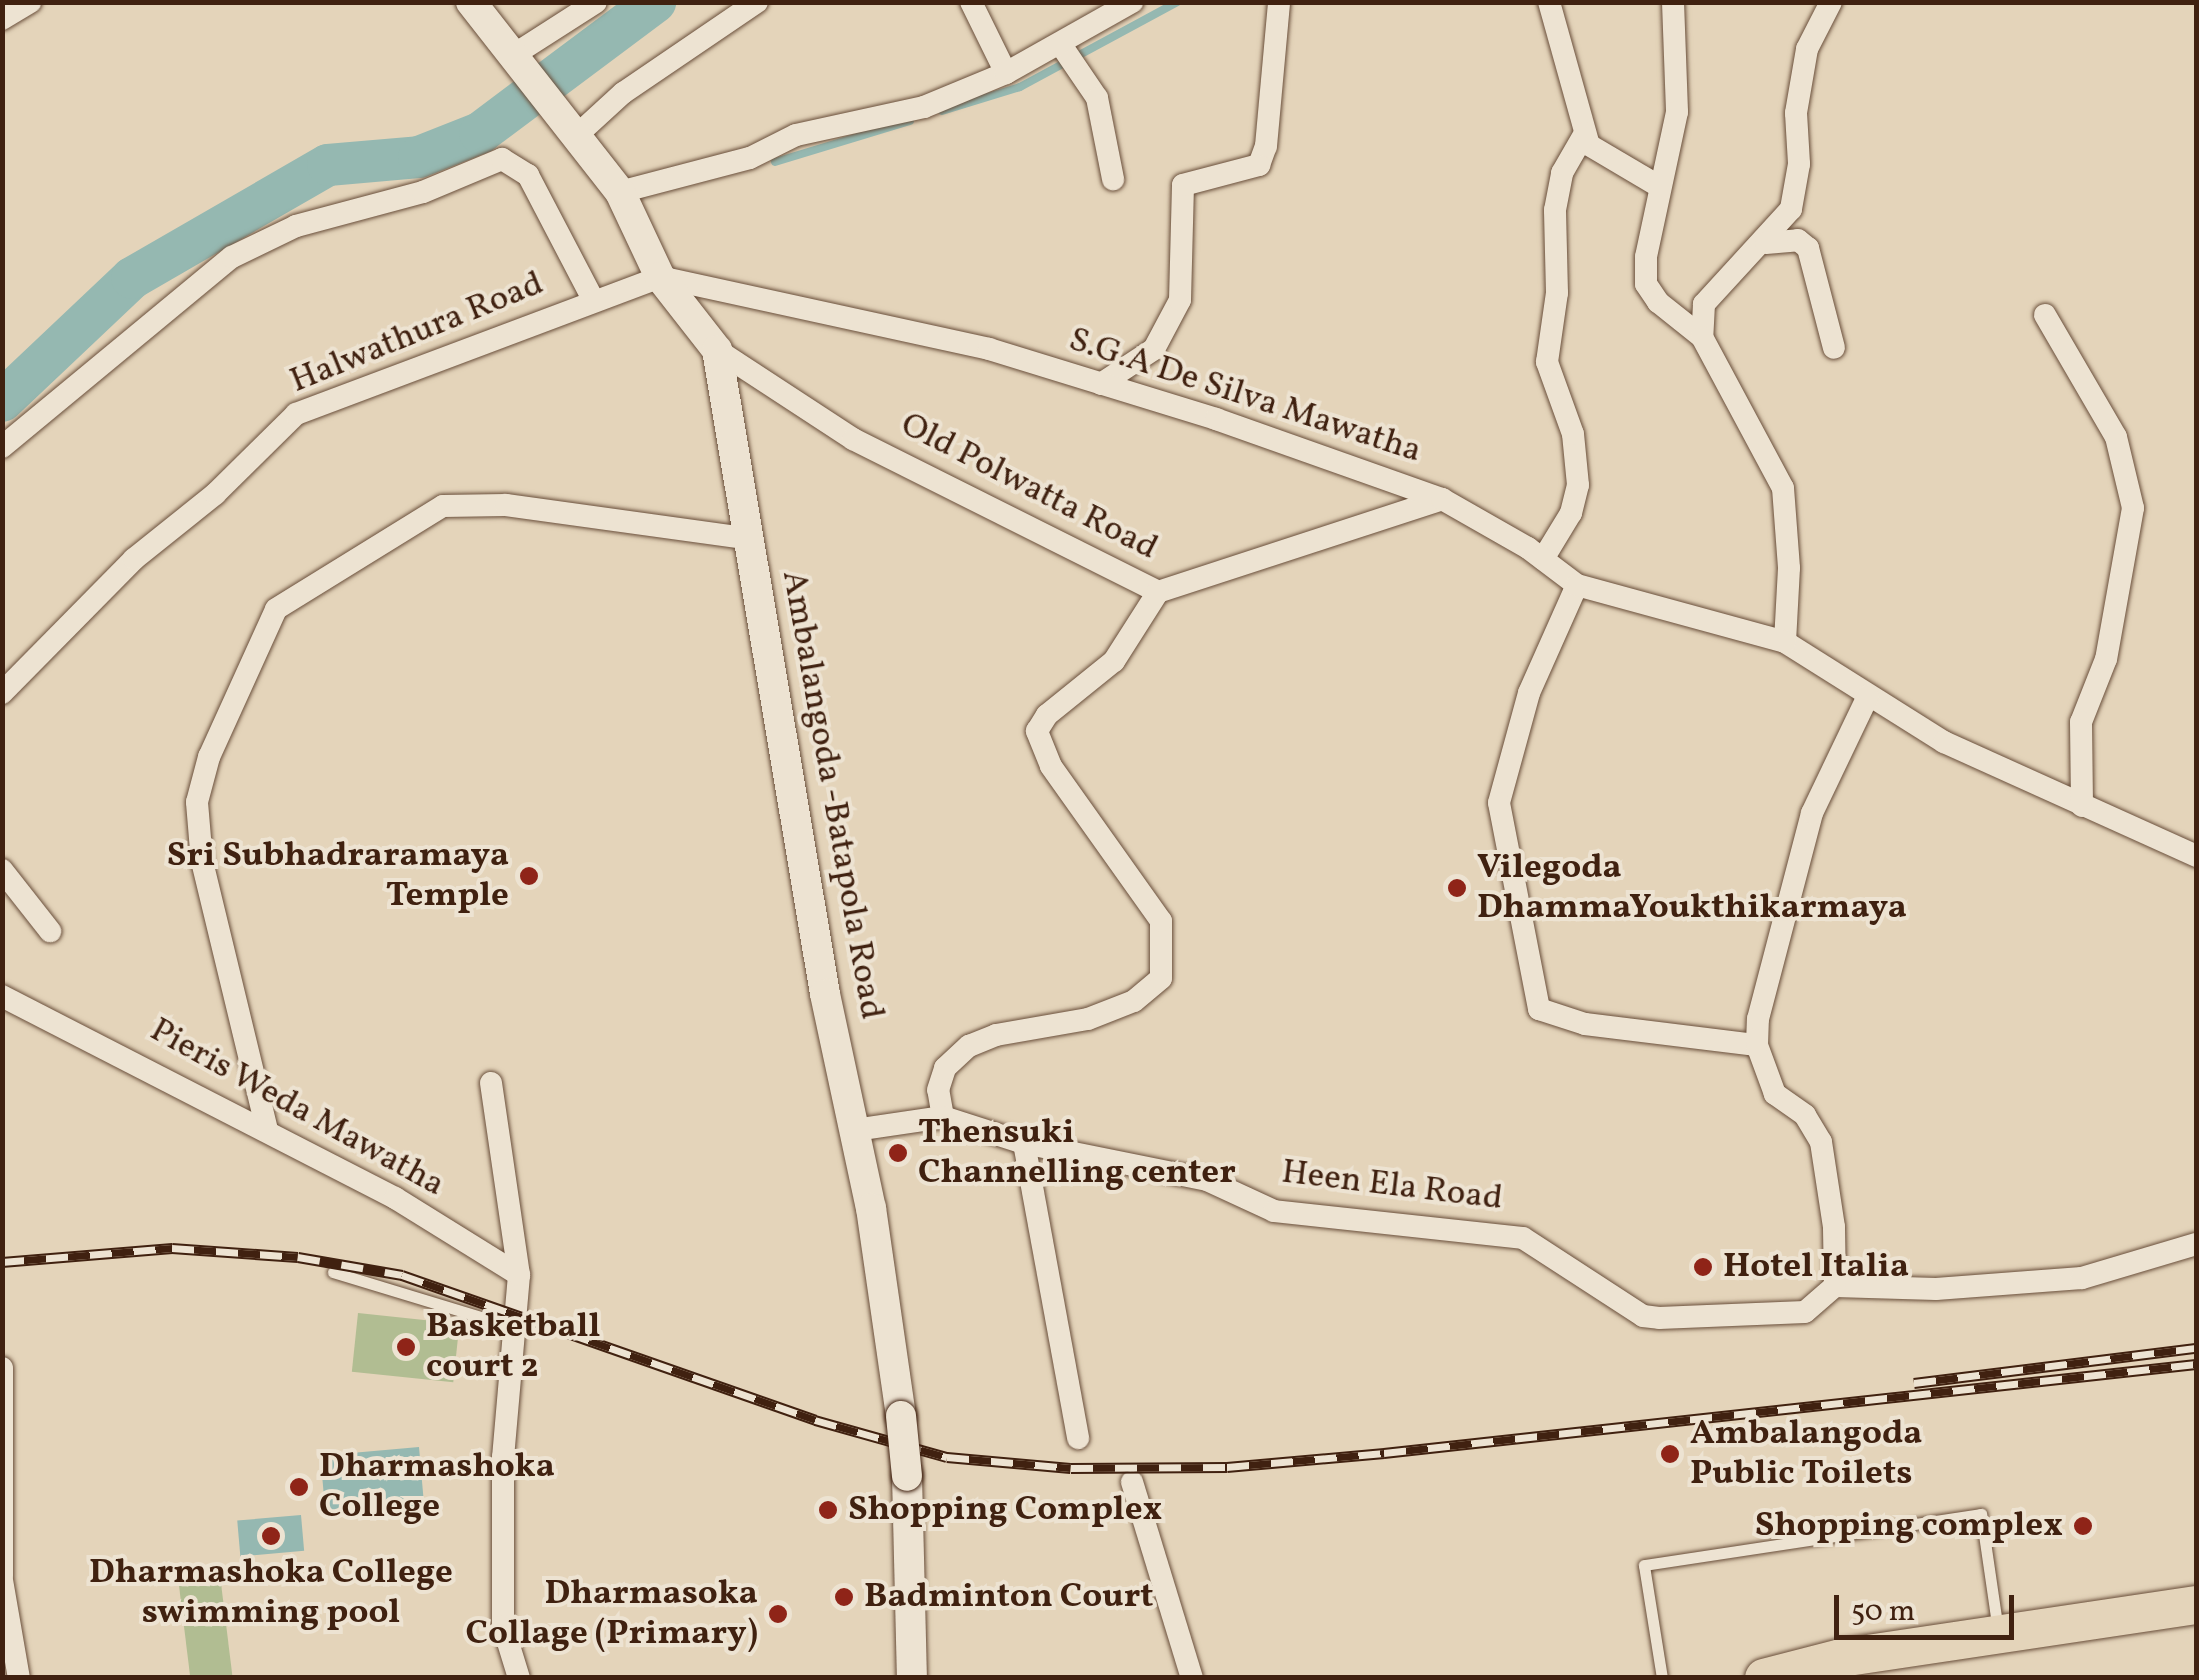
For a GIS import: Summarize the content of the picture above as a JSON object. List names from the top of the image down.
{
  "streets": {
    "main road": ["Ambalangoda -Batapola Road"],
    "street": [
      "Halwathura Road",
      "S.G.A De Silva Mawatha",
      "Old Polwatta Road",
      "Pieris Weda Mawatha",
      "Heen Ela Road"
    ]
  },
  "crossings": [
    ["Halwathura Road", "S.G.A De Silva Mawatha"],
    ["Halwathura Road", "Ambalangoda -Batapola Road"],
    ["S.G.A De Silva Mawatha", "Old Polwatta Road"],
    ["S.G.A De Silva Mawatha", "Ambalangoda -Batapola Road"],
    ["Old Polwatta Road", "Ambalangoda -Batapola Road"],
    ["Ambalangoda -Batapola Road", "Heen Ela Road"]
  ],
  "places": [
    "Sri Subhadraramaya Temple",
    "Vilegoda DhammaYoukthikarmaya",
    "Thensuki Channelling center",
    "Hotel Italia",
    "Basketball court 2",
    "Ambalangoda Public Toilets",
    "Dharmashoka College",
    "Shopping Complex",
    "Shopping complex",
    "Dharmashoka College swimming pool",
    "Badminton Court",
    "Dharmasoka Collage (Primary)"
  ],
  "scale_bar": "50 m"
}
